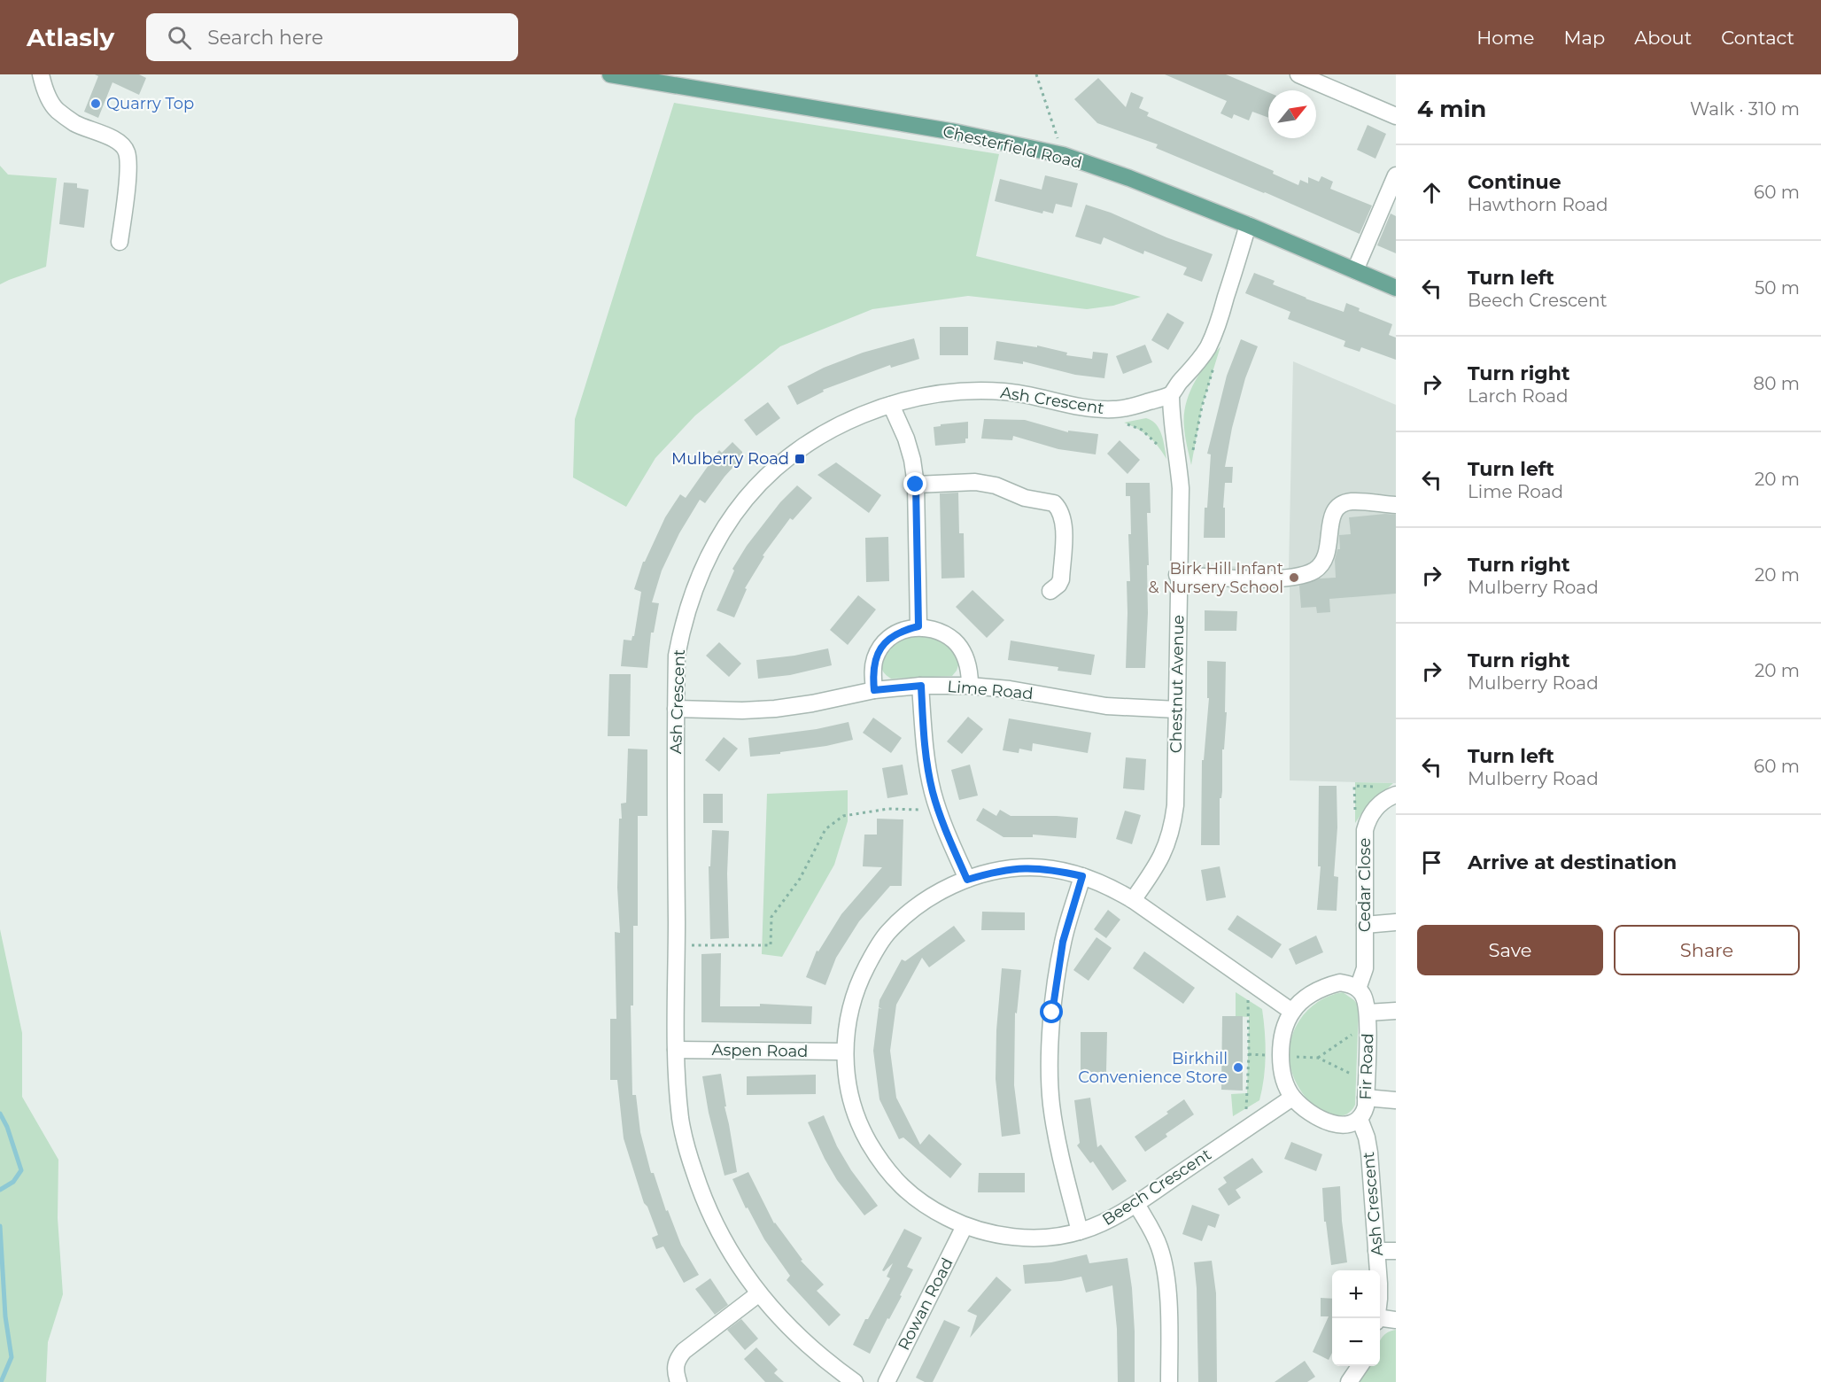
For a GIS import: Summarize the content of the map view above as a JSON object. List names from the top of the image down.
{
  "streets": {
    "main road": ["Chesterfield Road"],
    "street": [
      "Ash Crescent",
      "Chestnut Avenue",
      "Lime Road",
      "Cedar Close",
      "Aspen Road",
      "Fir Road",
      "Beech Crescent",
      "Rowan Road"
    ]
  },
  "crossings": [
    ["Ash Crescent", "Chestnut Avenue"],
    ["Ash Crescent", "Lime Road"],
    ["Ash Crescent", "Aspen Road"],
    ["Ash Crescent", "Fir Road"],
    ["Chestnut Avenue", "Lime Road"],
    ["Chestnut Avenue", "Beech Crescent"],
    ["Cedar Close", "Fir Road"],
    ["Aspen Road", "Beech Crescent"],
    ["Fir Road", "Beech Crescent"],
    ["Beech Crescent", "Rowan Road"]
  ],
  "places": {
    "other": ["Quarry Top", "Birk Hill Infant & Nursery School", "Birkhill Convenience Store"],
    "transit": ["Mulberry Road"]
  },
  "north": "top right",
  "page": {
    "header": "Atlasly",
    "search": "Search here",
    "nav": [
      "Home",
      "Map",
      "About",
      "Contact"
    ],
    "heading": ["4 min", "Walk · 310 m"],
    "list": [
      ["Continue", "Hawthorn Road", "60 m"],
      ["Turn left", "Beech Crescent", "50 m"],
      ["Turn right", "Larch Road", "80 m"],
      ["Turn left", "Lime Road", "20 m"],
      ["Turn right", "Mulberry Road", "20 m"],
      ["Turn right", "Mulberry Road", "20 m"],
      ["Turn left", "Mulberry Road", "60 m"],
      "Arrive at destination"
    ],
    "buttons": ["Save", "Share"],
    "map_buttons": ["+", "−"]
  }
}
